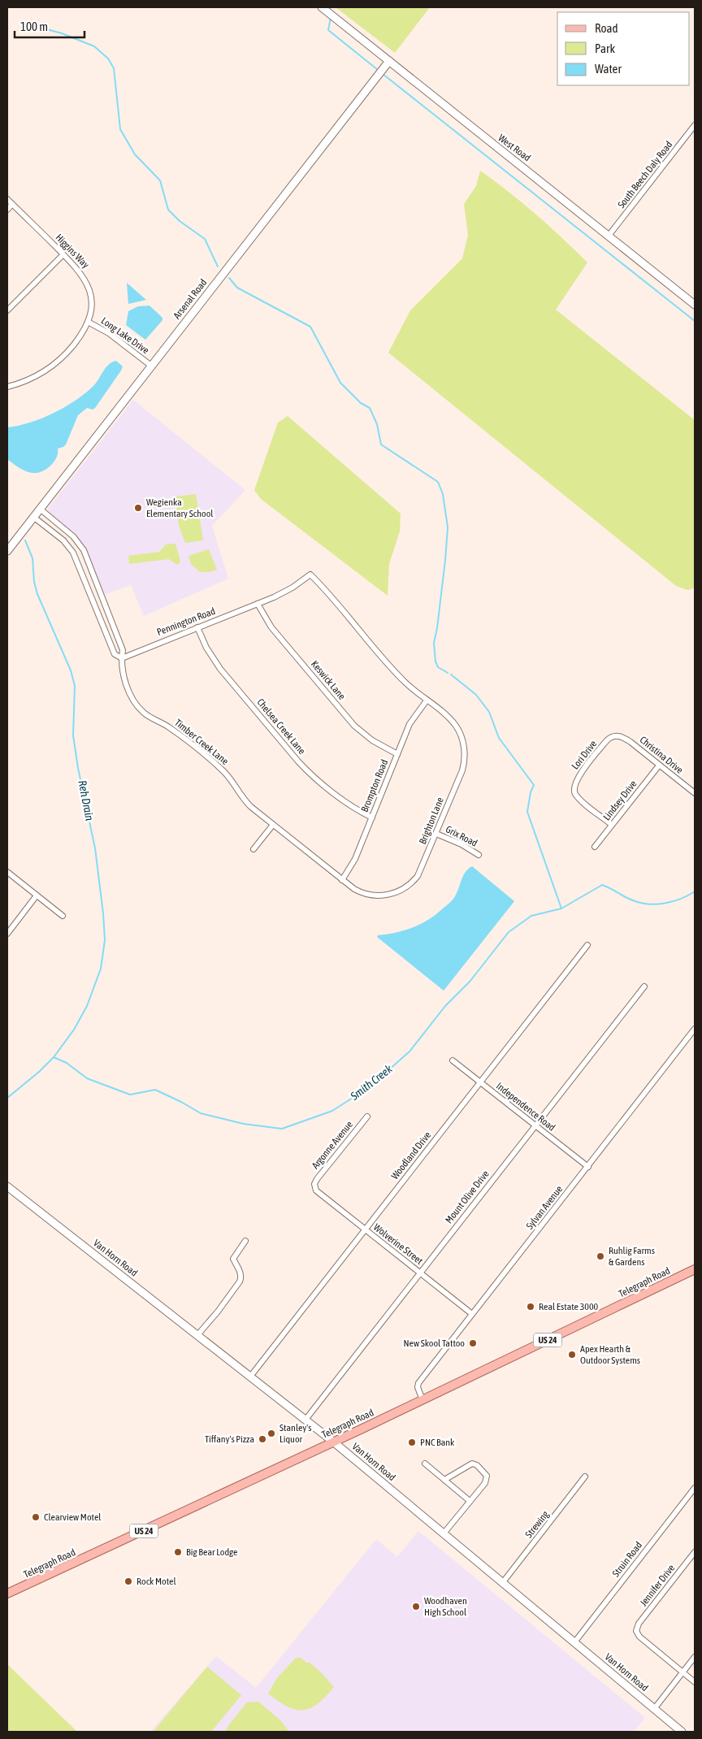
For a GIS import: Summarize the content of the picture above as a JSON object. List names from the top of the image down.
{
  "streets": {
    "main road": ["Telegraph Road", "US 24"],
    "street": [
      "West Road",
      "South Beech Daly Road",
      "Higgins Way",
      "Arsenal Road",
      "Long Lake Drive",
      "Pennington Road",
      "Keswick Lane",
      "Chelsea Creek Lane",
      "Timber Creek Lane",
      "Lori Drive",
      "Christina Drive",
      "Brompton Road",
      "Lindsey Drive",
      "Brighton Lane",
      "Grix Road",
      "Independence Road",
      "Argonne Avenue",
      "Woodland Drive",
      "Mount Olive Drive",
      "Sylvan Avenue",
      "Wolverine Street",
      "Van Horn Road",
      "Strewing",
      "Struin Road",
      "Jennifer Drive"
    ]
  },
  "crossings": [
    ["West Road", "South Beech Daly Road"],
    ["West Road", "Arsenal Road"],
    ["Higgins Way", "Long Lake Drive"],
    ["Arsenal Road", "Long Lake Drive"],
    ["Arsenal Road", "Timber Creek Lane"],
    ["Pennington Road", "Keswick Lane"],
    ["Pennington Road", "Chelsea Creek Lane"],
    ["Pennington Road", "Timber Creek Lane"],
    ["Pennington Road", "Brompton Road"],
    ["Pennington Road", "Brighton Lane"],
    ["Keswick Lane", "Brompton Road"],
    ["Chelsea Creek Lane", "Brompton Road"],
    ["Timber Creek Lane", "Brompton Road"],
    ["Timber Creek Lane", "Brighton Lane"],
    ["Lori Drive", "Christina Drive"],
    ["Lori Drive", "Lindsey Drive"],
    ["Christina Drive", "Lindsey Drive"],
    ["Brompton Road", "Brighton Lane"],
    ["Brighton Lane", "Grix Road"],
    ["Independence Road", "Woodland Drive"],
    ["Independence Road", "Mount Olive Drive"],
    ["Independence Road", "Sylvan Avenue"],
    ["Argonne Avenue", "Wolverine Street"],
    ["Woodland Drive", "Wolverine Street"],
    ["Woodland Drive", "Van Horn Road"],
    ["Mount Olive Drive", "Wolverine Street"],
    ["Mount Olive Drive", "Van Horn Road"],
    ["Sylvan Avenue", "Wolverine Street"],
    ["Sylvan Avenue", "Telegraph Road"],
    ["Van Horn Road", "Telegraph Road"],
    ["Van Horn Road", "Strewing"],
    ["Van Horn Road", "Struin Road"]
  ],
  "water": ["Reh Drain", "Smith Creek"],
  "places": [
    "Wegienka Elementary School",
    "Ruhlig Farms & Gardens",
    "Real Estate 3000",
    "New Skool Tattoo",
    "Apex Hearth & Outdoor Systems",
    "Stanley's Liquor",
    "Tiffany's Pizza",
    "PNC Bank",
    "Clearview Motel",
    "Big Bear Lodge",
    "Rock Motel",
    "Woodhaven High School"
  ],
  "legend": ["Road", "Park", "Water"],
  "scale_bar": "100 m"
}
